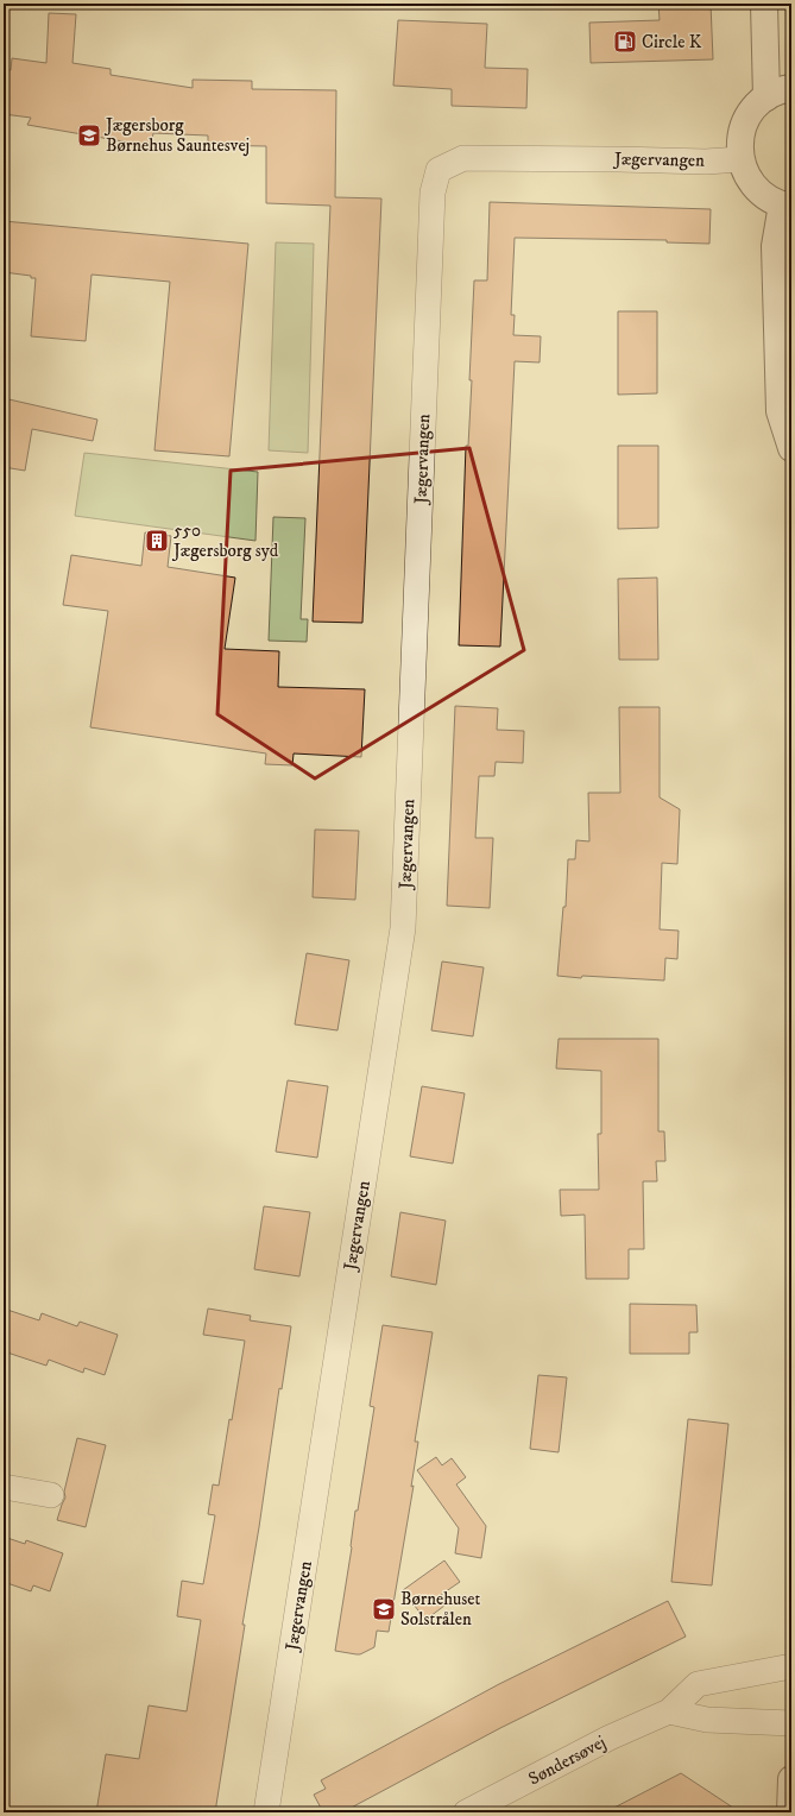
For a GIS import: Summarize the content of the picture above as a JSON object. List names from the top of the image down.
{
  "streets": {
    "street": ["Jægervangen", "Søndersøvej"]
  },
  "places": {
    "fuel station": ["Circle K"],
    "school or university": ["Jægersborg Børnehus Sauntesvej", "Børnehuset Solstrålen"],
    "building": ["550 Jægersborg syd"]
  }
}
